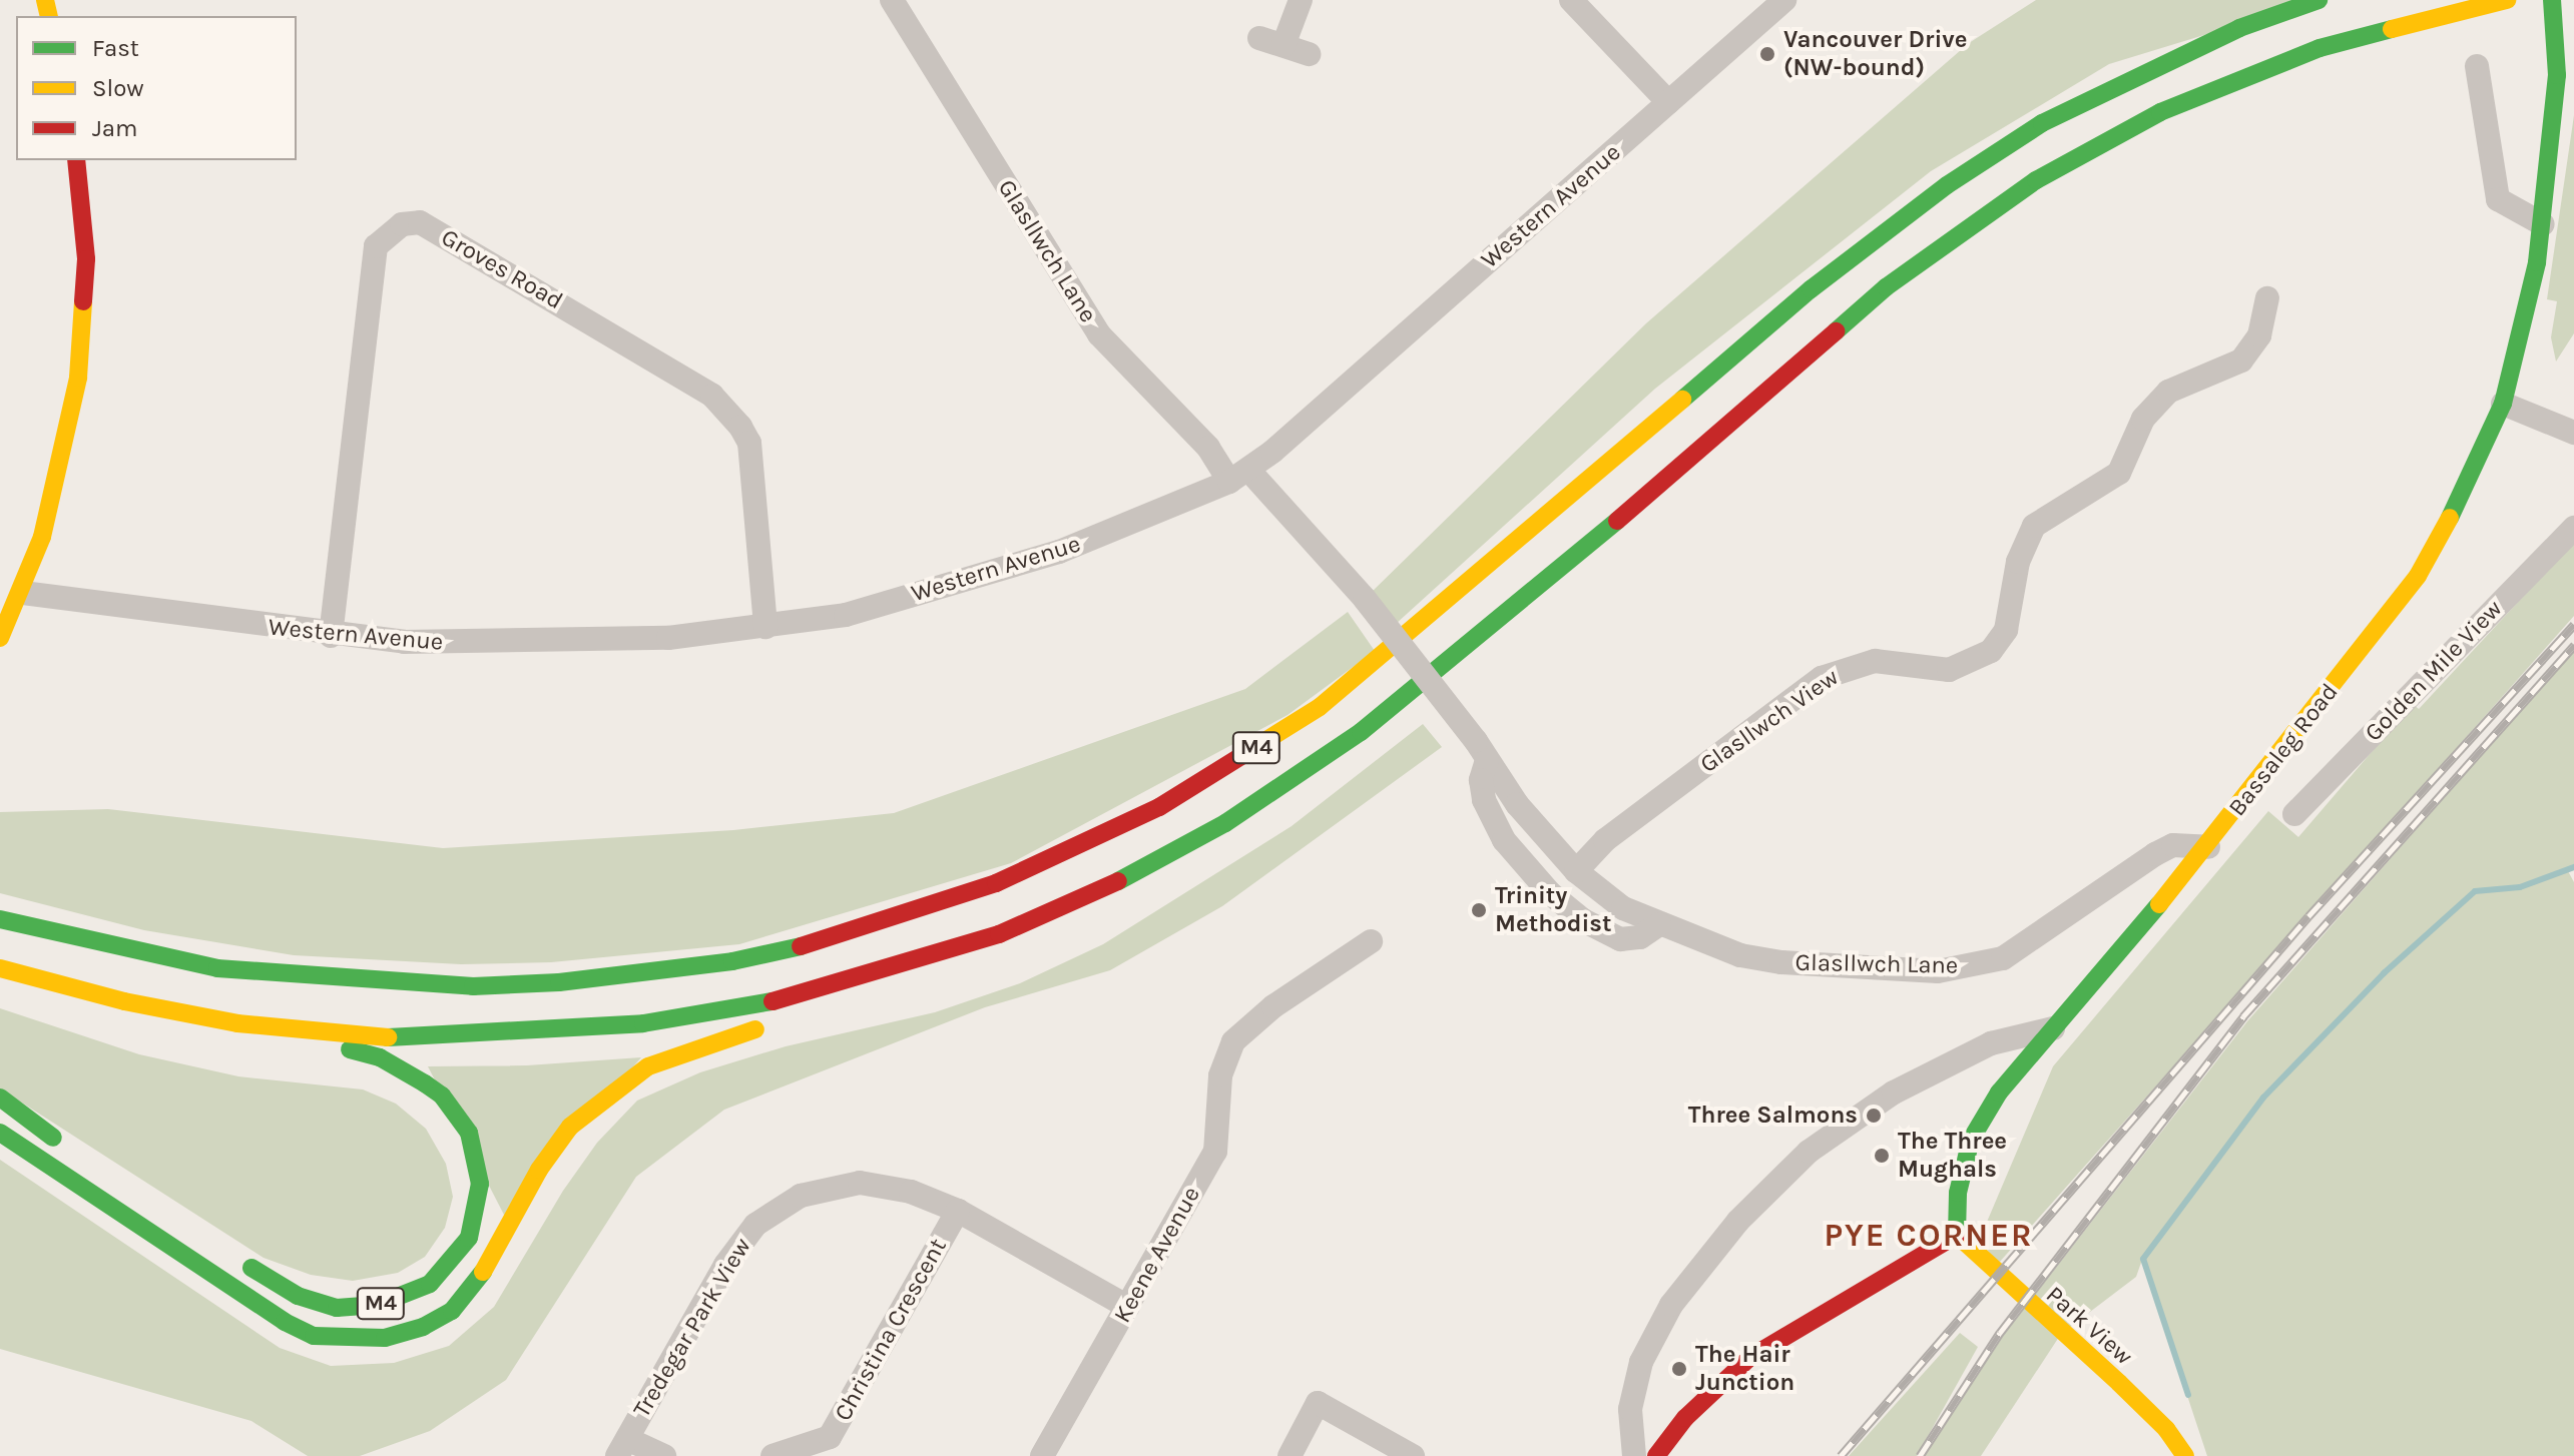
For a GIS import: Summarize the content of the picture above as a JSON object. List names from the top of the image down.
{
  "streets": {
    "main road": ["M4", "Bassaleg Road", "Park View"],
    "street": [
      "Western Avenue",
      "Glasllwch Lane",
      "Groves Road",
      "Golden Mile View",
      "Glasllwch View",
      "Keene Avenue",
      "Tredegar Park View",
      "Christina Crescent"
    ]
  },
  "crossings": [
    ["Western Avenue", "Glasllwch Lane"],
    ["Western Avenue", "Groves Road"],
    ["Glasllwch Lane", "Glasllwch View"],
    ["Glasllwch Lane", "Bassaleg Road"],
    ["Bassaleg Road", "Park View"],
    ["Keene Avenue", "Tredegar Park View"],
    ["Tredegar Park View", "Christina Crescent"]
  ],
  "districts": ["PYE CORNER"],
  "places": [
    "Vancouver Drive (NW-bound)",
    "Trinity Methodist",
    "Three Salmons",
    "The Three Mughals",
    "The Hair Junction"
  ],
  "legend": ["Fast", "Slow", "Jam"]
}
